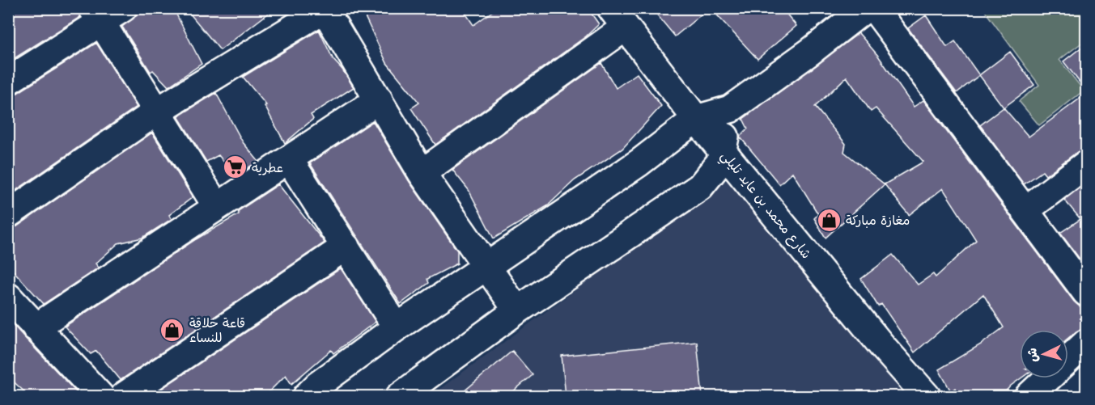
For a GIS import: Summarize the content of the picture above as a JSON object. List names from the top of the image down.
{
  "streets": {
    "street": ["شارع محمد بن عايد تليلي"]
  },
  "places": {
    "supermarket": ["عطرية"],
    "shop": ["مغازة مباركة", "قاعة حلاقة للنساء"]
  },
  "north": "left"
}
